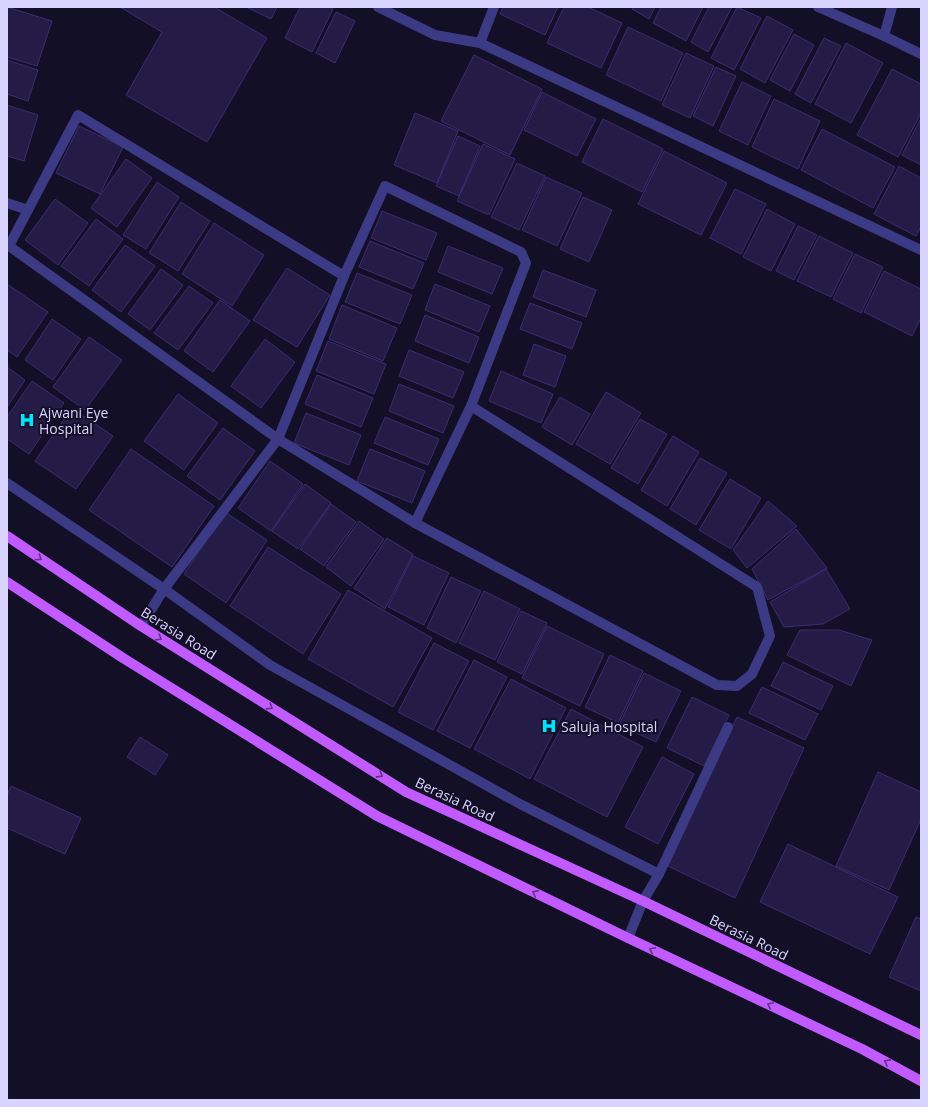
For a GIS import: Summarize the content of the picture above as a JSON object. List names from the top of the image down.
{
  "streets": {
    "main road": ["Berasia Road"]
  },
  "places": {
    "hospital": ["Ajwani Eye Hospital", "Saluja Hospital"]
  }
}
